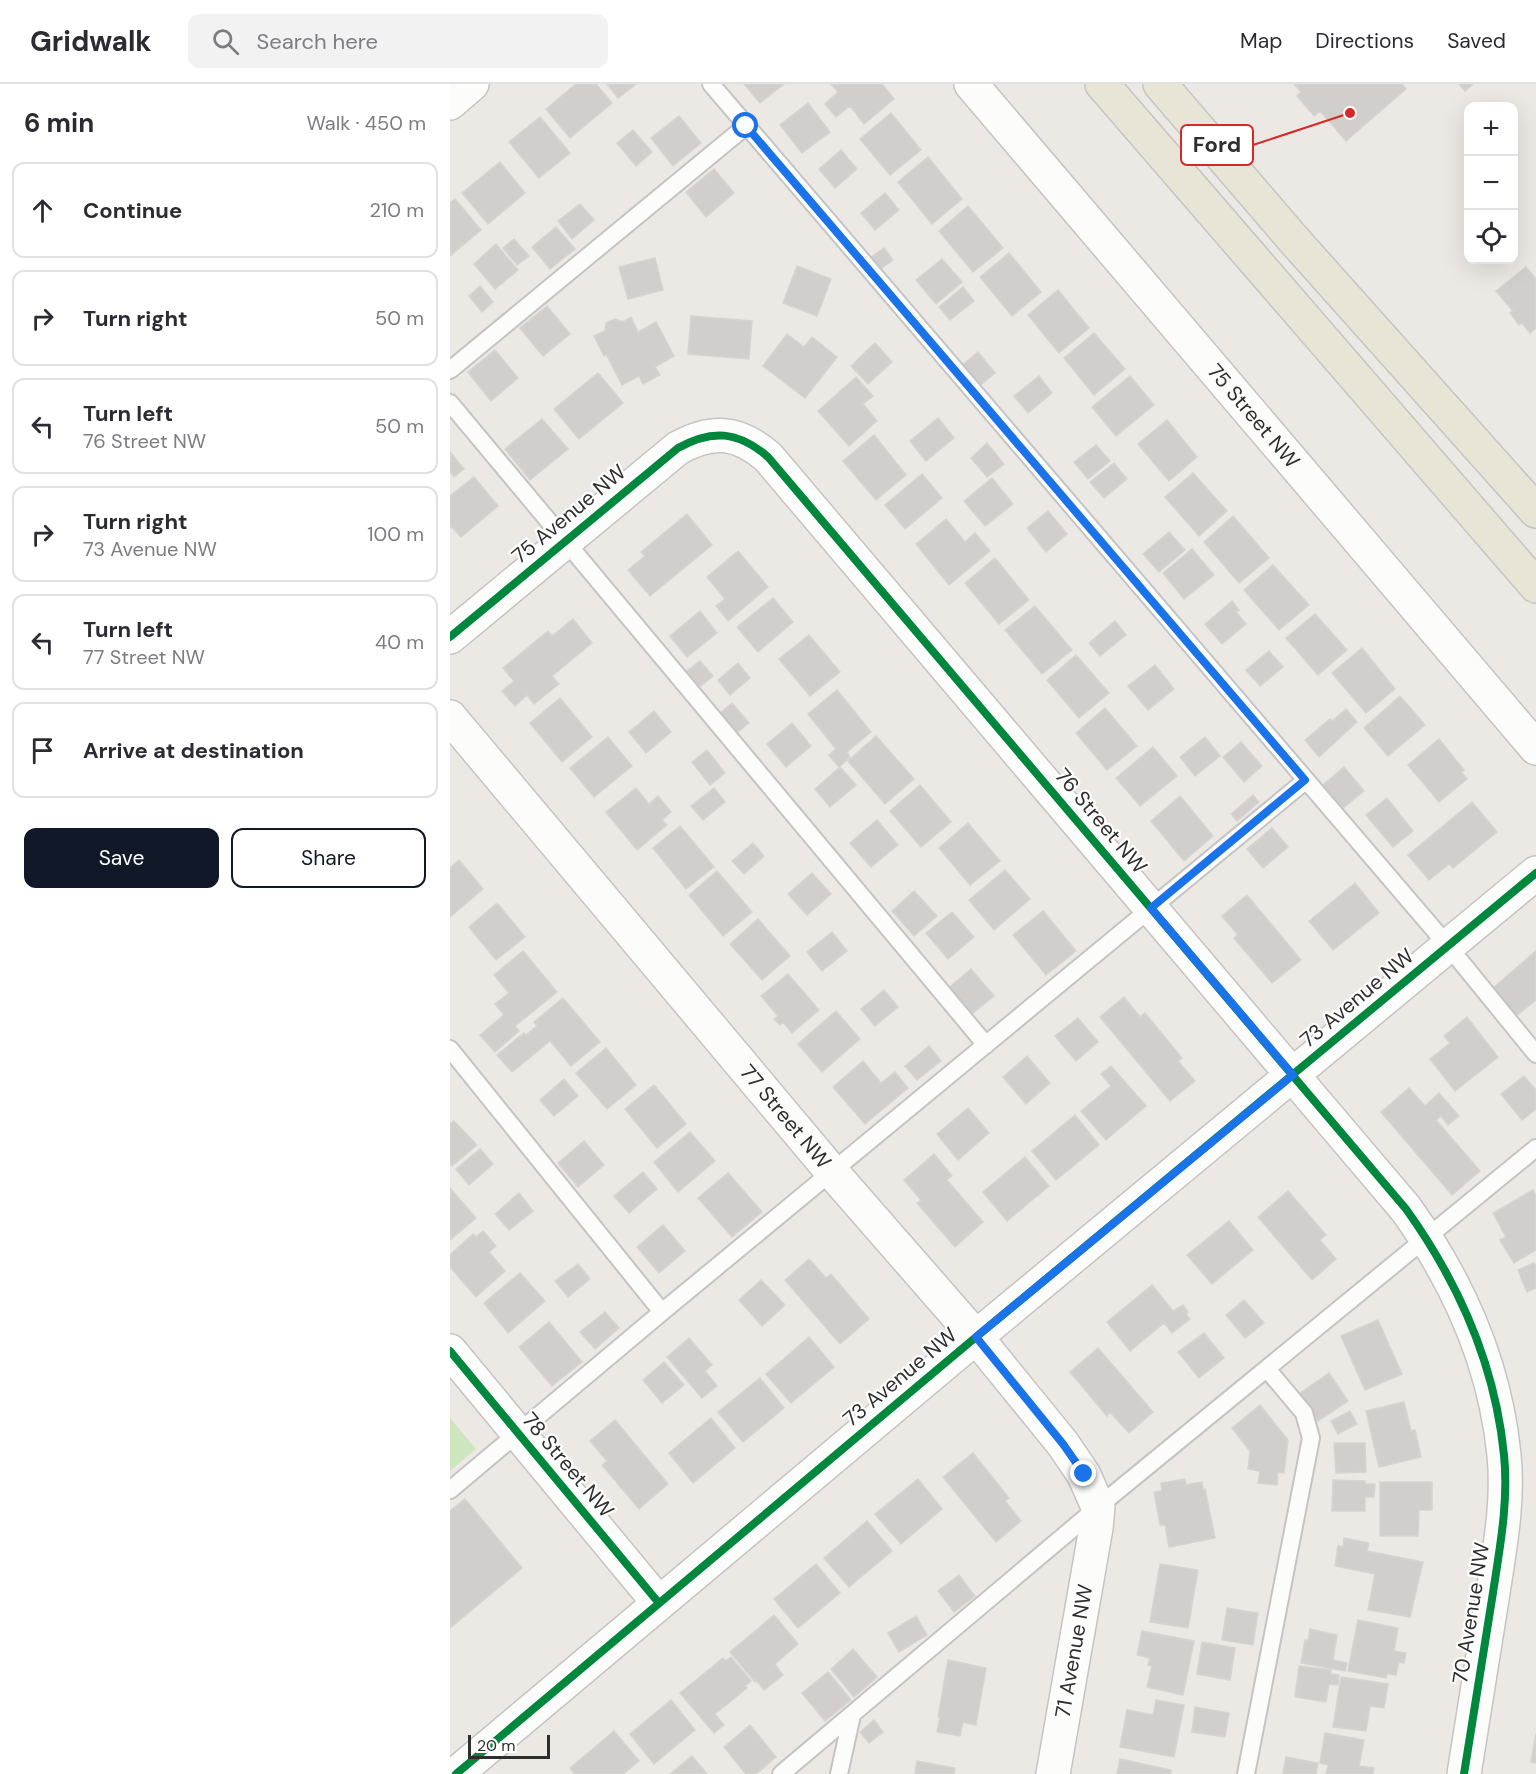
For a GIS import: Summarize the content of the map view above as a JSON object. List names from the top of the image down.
{
  "streets": {
    "street": [
      "75 Street NW",
      "75 Avenue NW",
      "76 Street NW",
      "73 Avenue NW",
      "77 Street NW",
      "78 Street NW",
      "70 Avenue NW",
      "71 Avenue NW"
    ]
  },
  "crossings": [
    ["75 Avenue NW", "76 Street NW"],
    ["76 Street NW", "73 Avenue NW"],
    ["76 Street NW", "70 Avenue NW"],
    ["73 Avenue NW", "77 Street NW"],
    ["73 Avenue NW", "78 Street NW"],
    ["77 Street NW", "71 Avenue NW"]
  ],
  "places": ["Ford"],
  "scale_bar": "20 m",
  "page": {
    "header": "Gridwalk",
    "search": "Search here",
    "nav": ["Map", "Directions", "Saved"],
    "heading": ["6 min", "Walk · 450 m"],
    "map_buttons": ["+", "−"],
    "list": [
      ["Continue", "210 m"],
      ["Turn right", "50 m"],
      ["Turn left", "76 Street NW", "50 m"],
      ["Turn right", "73 Avenue NW", "100 m"],
      ["Turn left", "77 Street NW", "40 m"],
      "Arrive at destination"
    ],
    "buttons": ["Save", "Share"],
    "scale": "20 m"
  }
}
